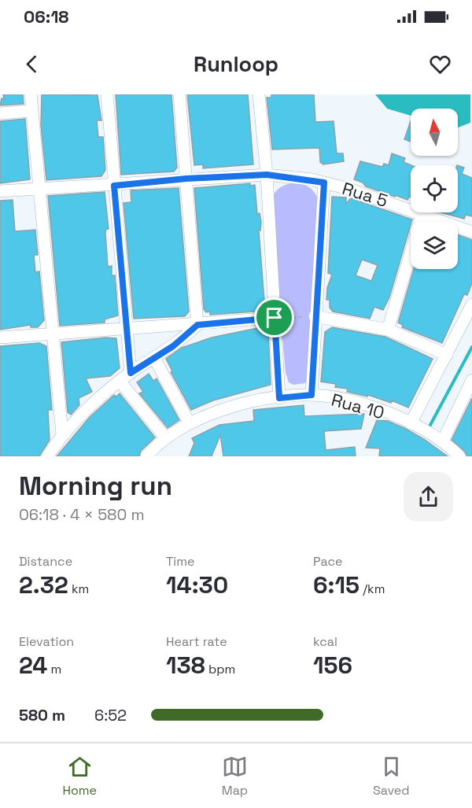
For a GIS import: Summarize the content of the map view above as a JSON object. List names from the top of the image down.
{
  "streets": {
    "street": ["Rua 5", "Rua 10"]
  },
  "north": "top",
  "page": {
    "status": "06:18",
    "header": "Runloop",
    "heading": ["Morning run", "06:18 · 4 × 580 m"],
    "stats": [
      ["Distance", "2.32 km"],
      ["Time", "14:30"],
      ["Pace", "6:15 /km"],
      ["Elevation", "24 m"],
      ["Heart rate", "138 bpm"],
      ["kcal", "156"]
    ],
    "list": [
      {
        "name": "580 m",
        "note": "6:52"
      }
    ],
    "tabs": ["Home", "Map", "Saved"]
  }
}
